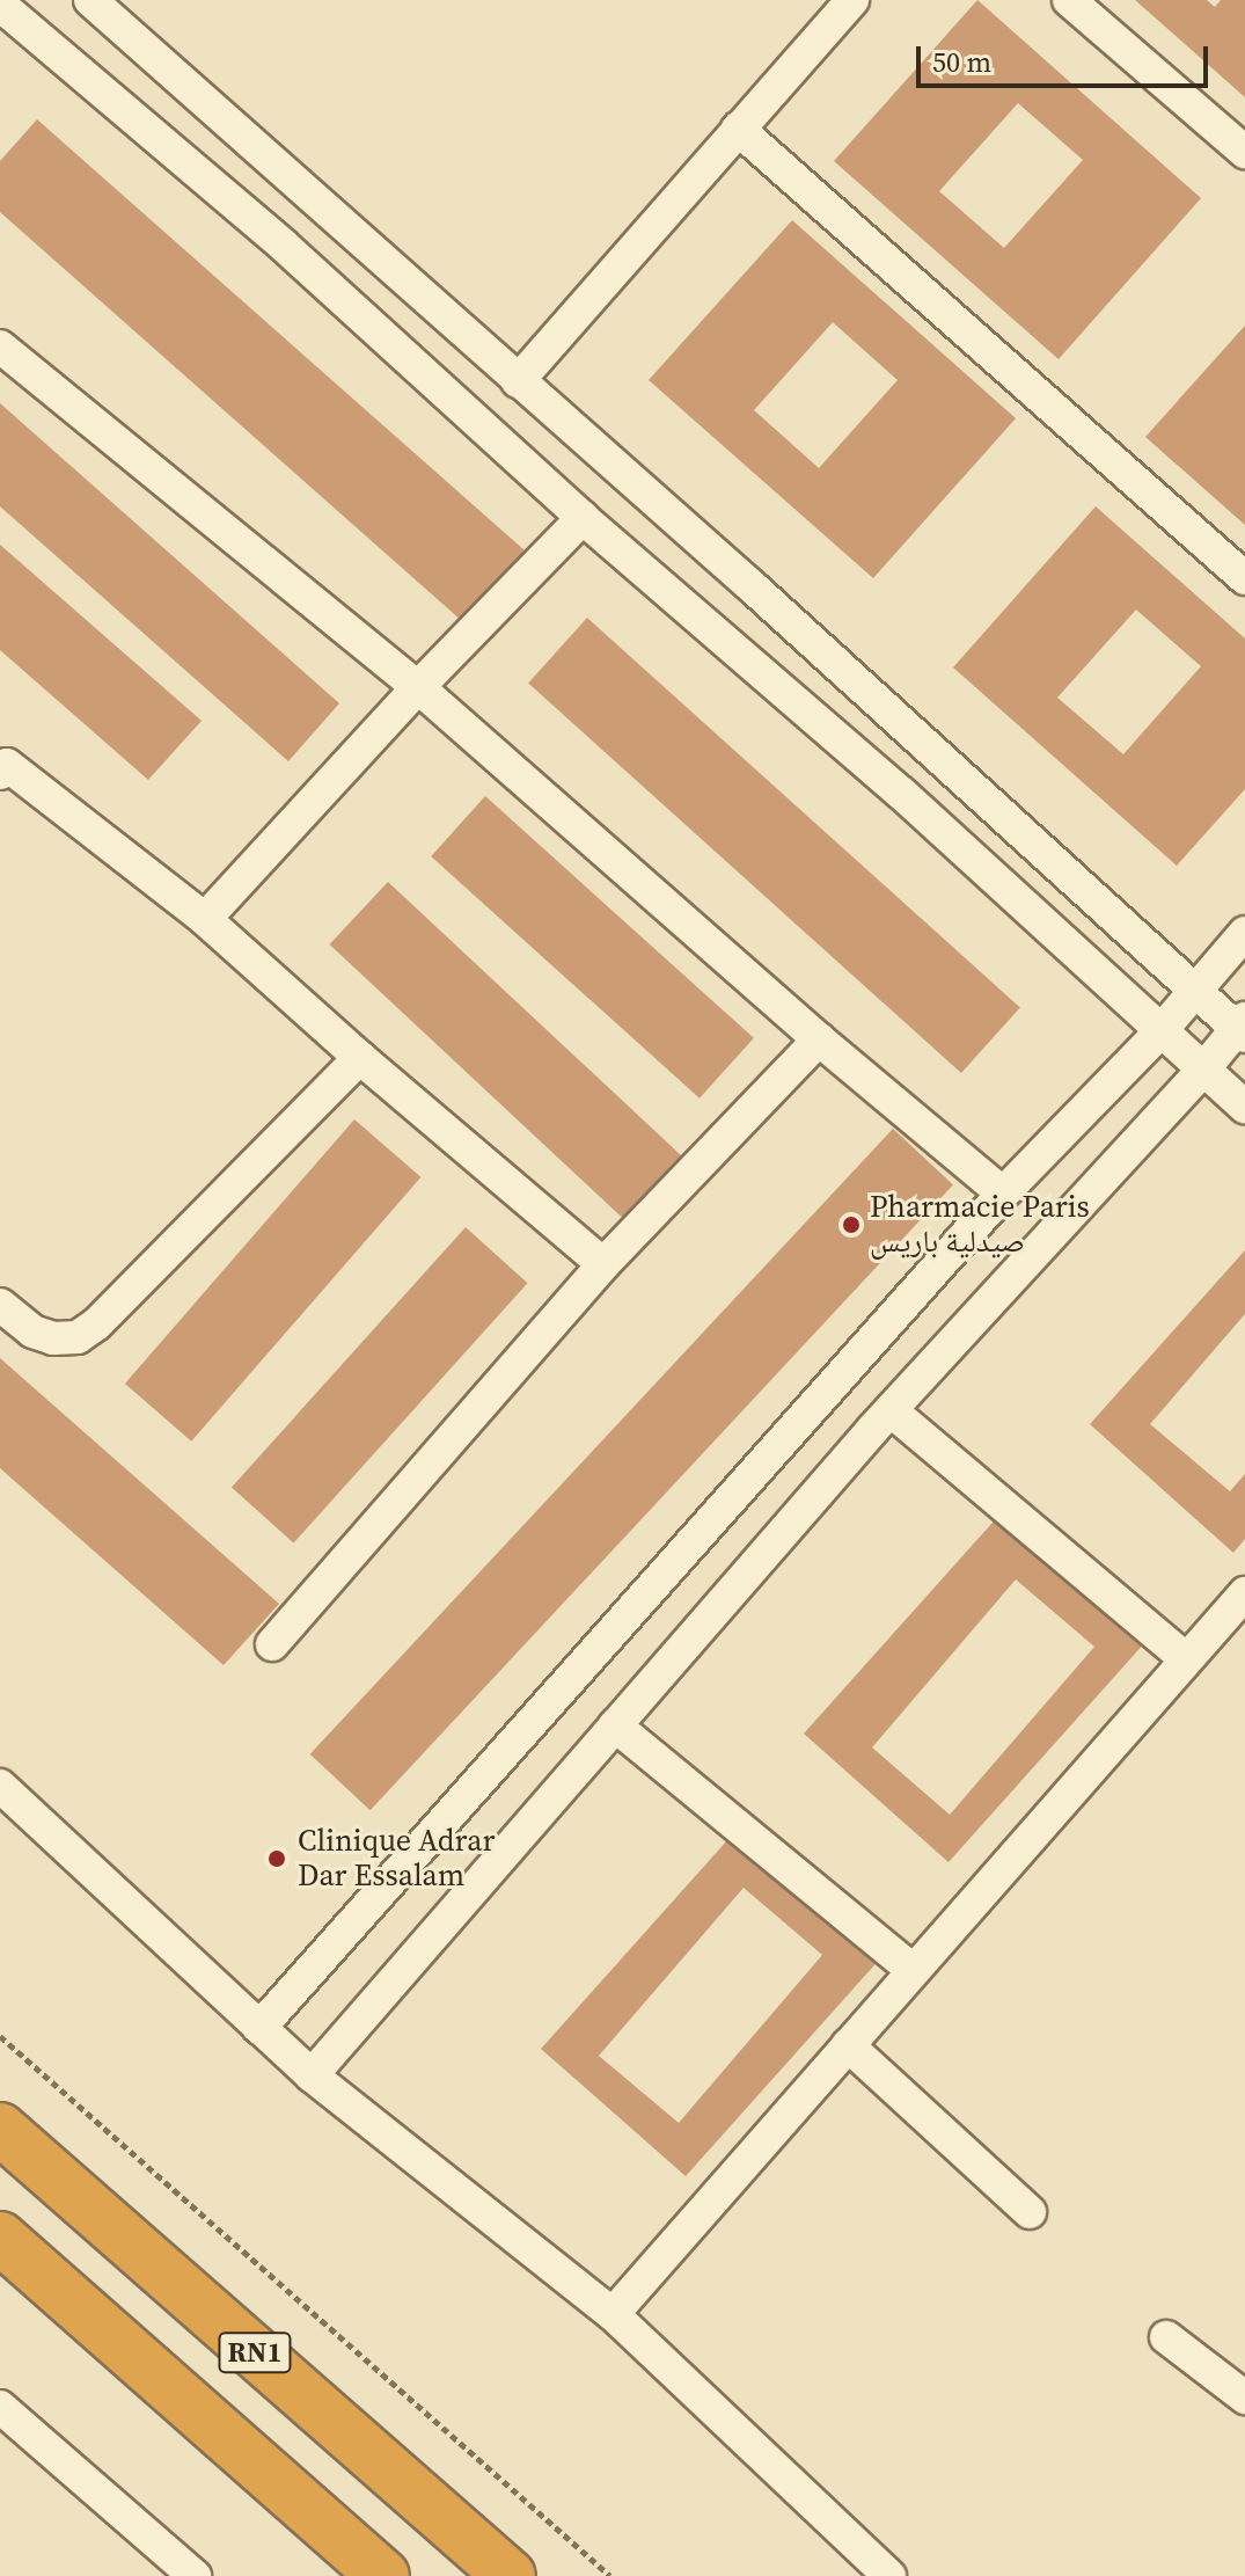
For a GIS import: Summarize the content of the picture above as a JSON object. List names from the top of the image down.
{
  "streets": {
    "highway": ["RN1"]
  },
  "places": ["Pharmacie Paris صيدلية باريس", "Clinique Adrar Dar Essalam"],
  "scale_bar": "50 m"
}
